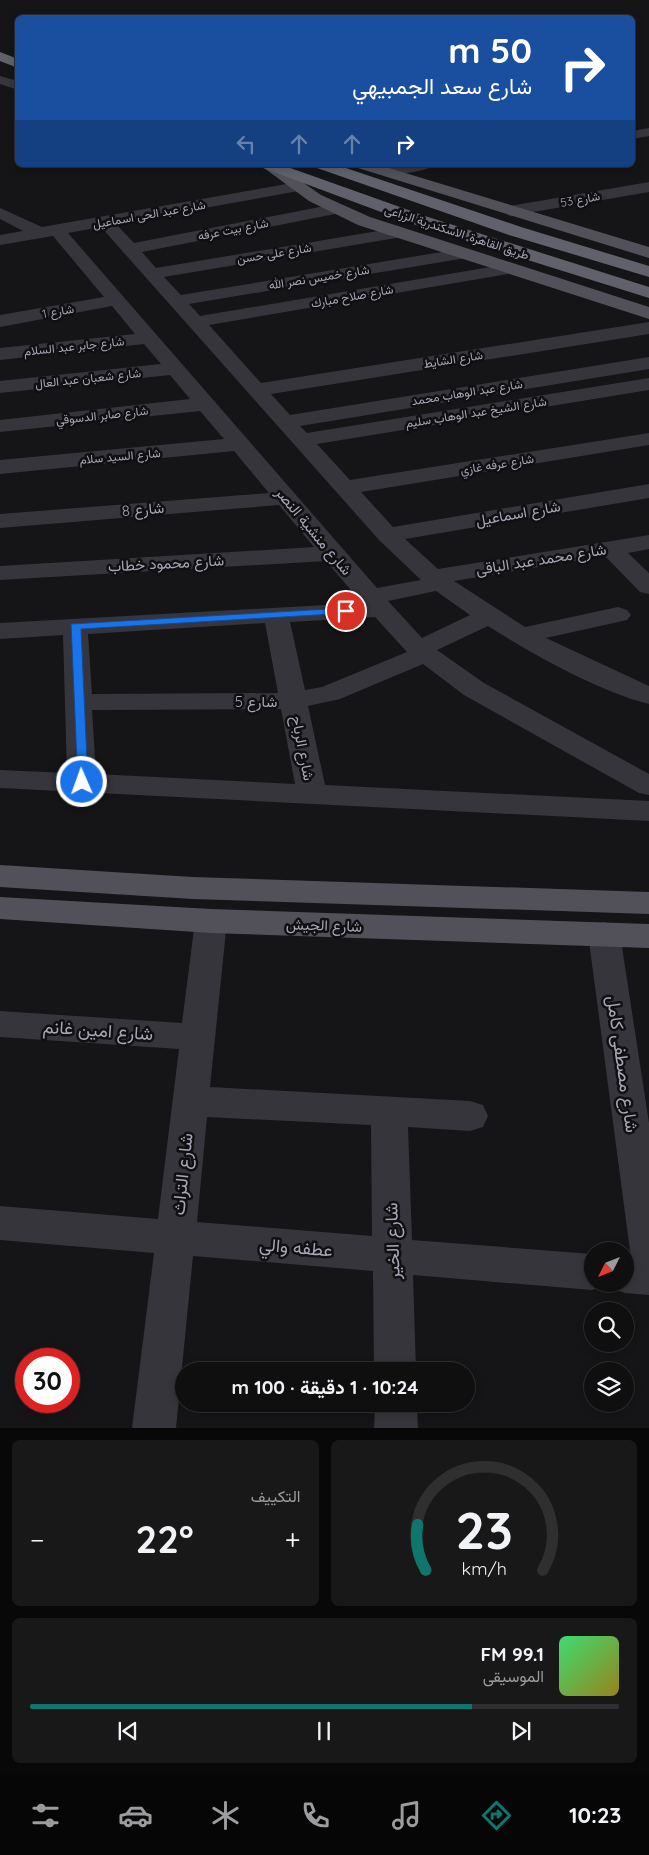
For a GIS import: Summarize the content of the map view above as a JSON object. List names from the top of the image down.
{
  "streets": {
    "highway": ["طريق القاهرة, الاسكندرية الزراعى"],
    "main road": ["شارع الجيش"],
    "street": [
      "شارع 53",
      "شارع عبد الحى اسماعيل",
      "شارع بيت عرفه",
      "شارع على حسن",
      "شارع خميس نصر الله",
      "شارع صلاح مبارك",
      "شارع 1",
      "شارع جابر عبد السلام",
      "شارع الشايط",
      "شارع شعبان عبد العال",
      "شارع عبد الوهاب محمد",
      "شارع الشيخ عبد الوهاب سليم",
      "شارع صابر الدسوقي",
      "شارع السيد سلام",
      "شارع عرفه غازي",
      "شارع 8",
      "شارع اسماعيل",
      "شارع منشية النصر",
      "شارع محمد عبد الباقى",
      "شارع محمود خطاب",
      "شارع 5",
      "شارع الرباح",
      "شارع امين غانم",
      "شارع مصطفى كامل",
      "شارع التراث",
      "شارع الخير",
      "عطفه والي"
    ]
  },
  "crossings": [
    ["شارع عبد الحى اسماعيل", "شارع منشية النصر"],
    ["شارع 1", "شارع منشية النصر"],
    ["شارع جابر عبد السلام", "شارع منشية النصر"],
    ["شارع شعبان عبد العال", "شارع منشية النصر"],
    ["شارع صابر الدسوقي", "شارع منشية النصر"],
    ["شارع السيد سلام", "شارع منشية النصر"],
    ["شارع 8", "شارع منشية النصر"],
    ["شارع منشية النصر", "شارع محمد عبد الباقى"],
    ["شارع منشية النصر", "شارع محمود خطاب"],
    ["شارع منشية النصر", "شارع 5"],
    ["شارع محمد عبد الباقى", "شارع الرباح"],
    ["شارع 5", "شارع الرباح"],
    ["شارع الجيش", "شارع مصطفى كامل"],
    ["شارع الجيش", "شارع التراث"],
    ["شارع امين غانم", "شارع التراث"],
    ["شارع التراث", "عطفه والي"],
    ["شارع الخير", "عطفه والي"]
  ],
  "north": "bottom left",
  "page": {
    "turn": ["50 m", "شارع سعد الجمبيهي"],
    "limit": "30",
    "trip": "10:24 · 1 دقيقة · 100 m",
    "tile": "التكييف",
    "heat": ["−", "22°", "+"],
    "song": ["99.1 FM", "الموسيقى"],
    "tabs": "10:23",
    "gauge": ["23", "km/h"]
  }
}
